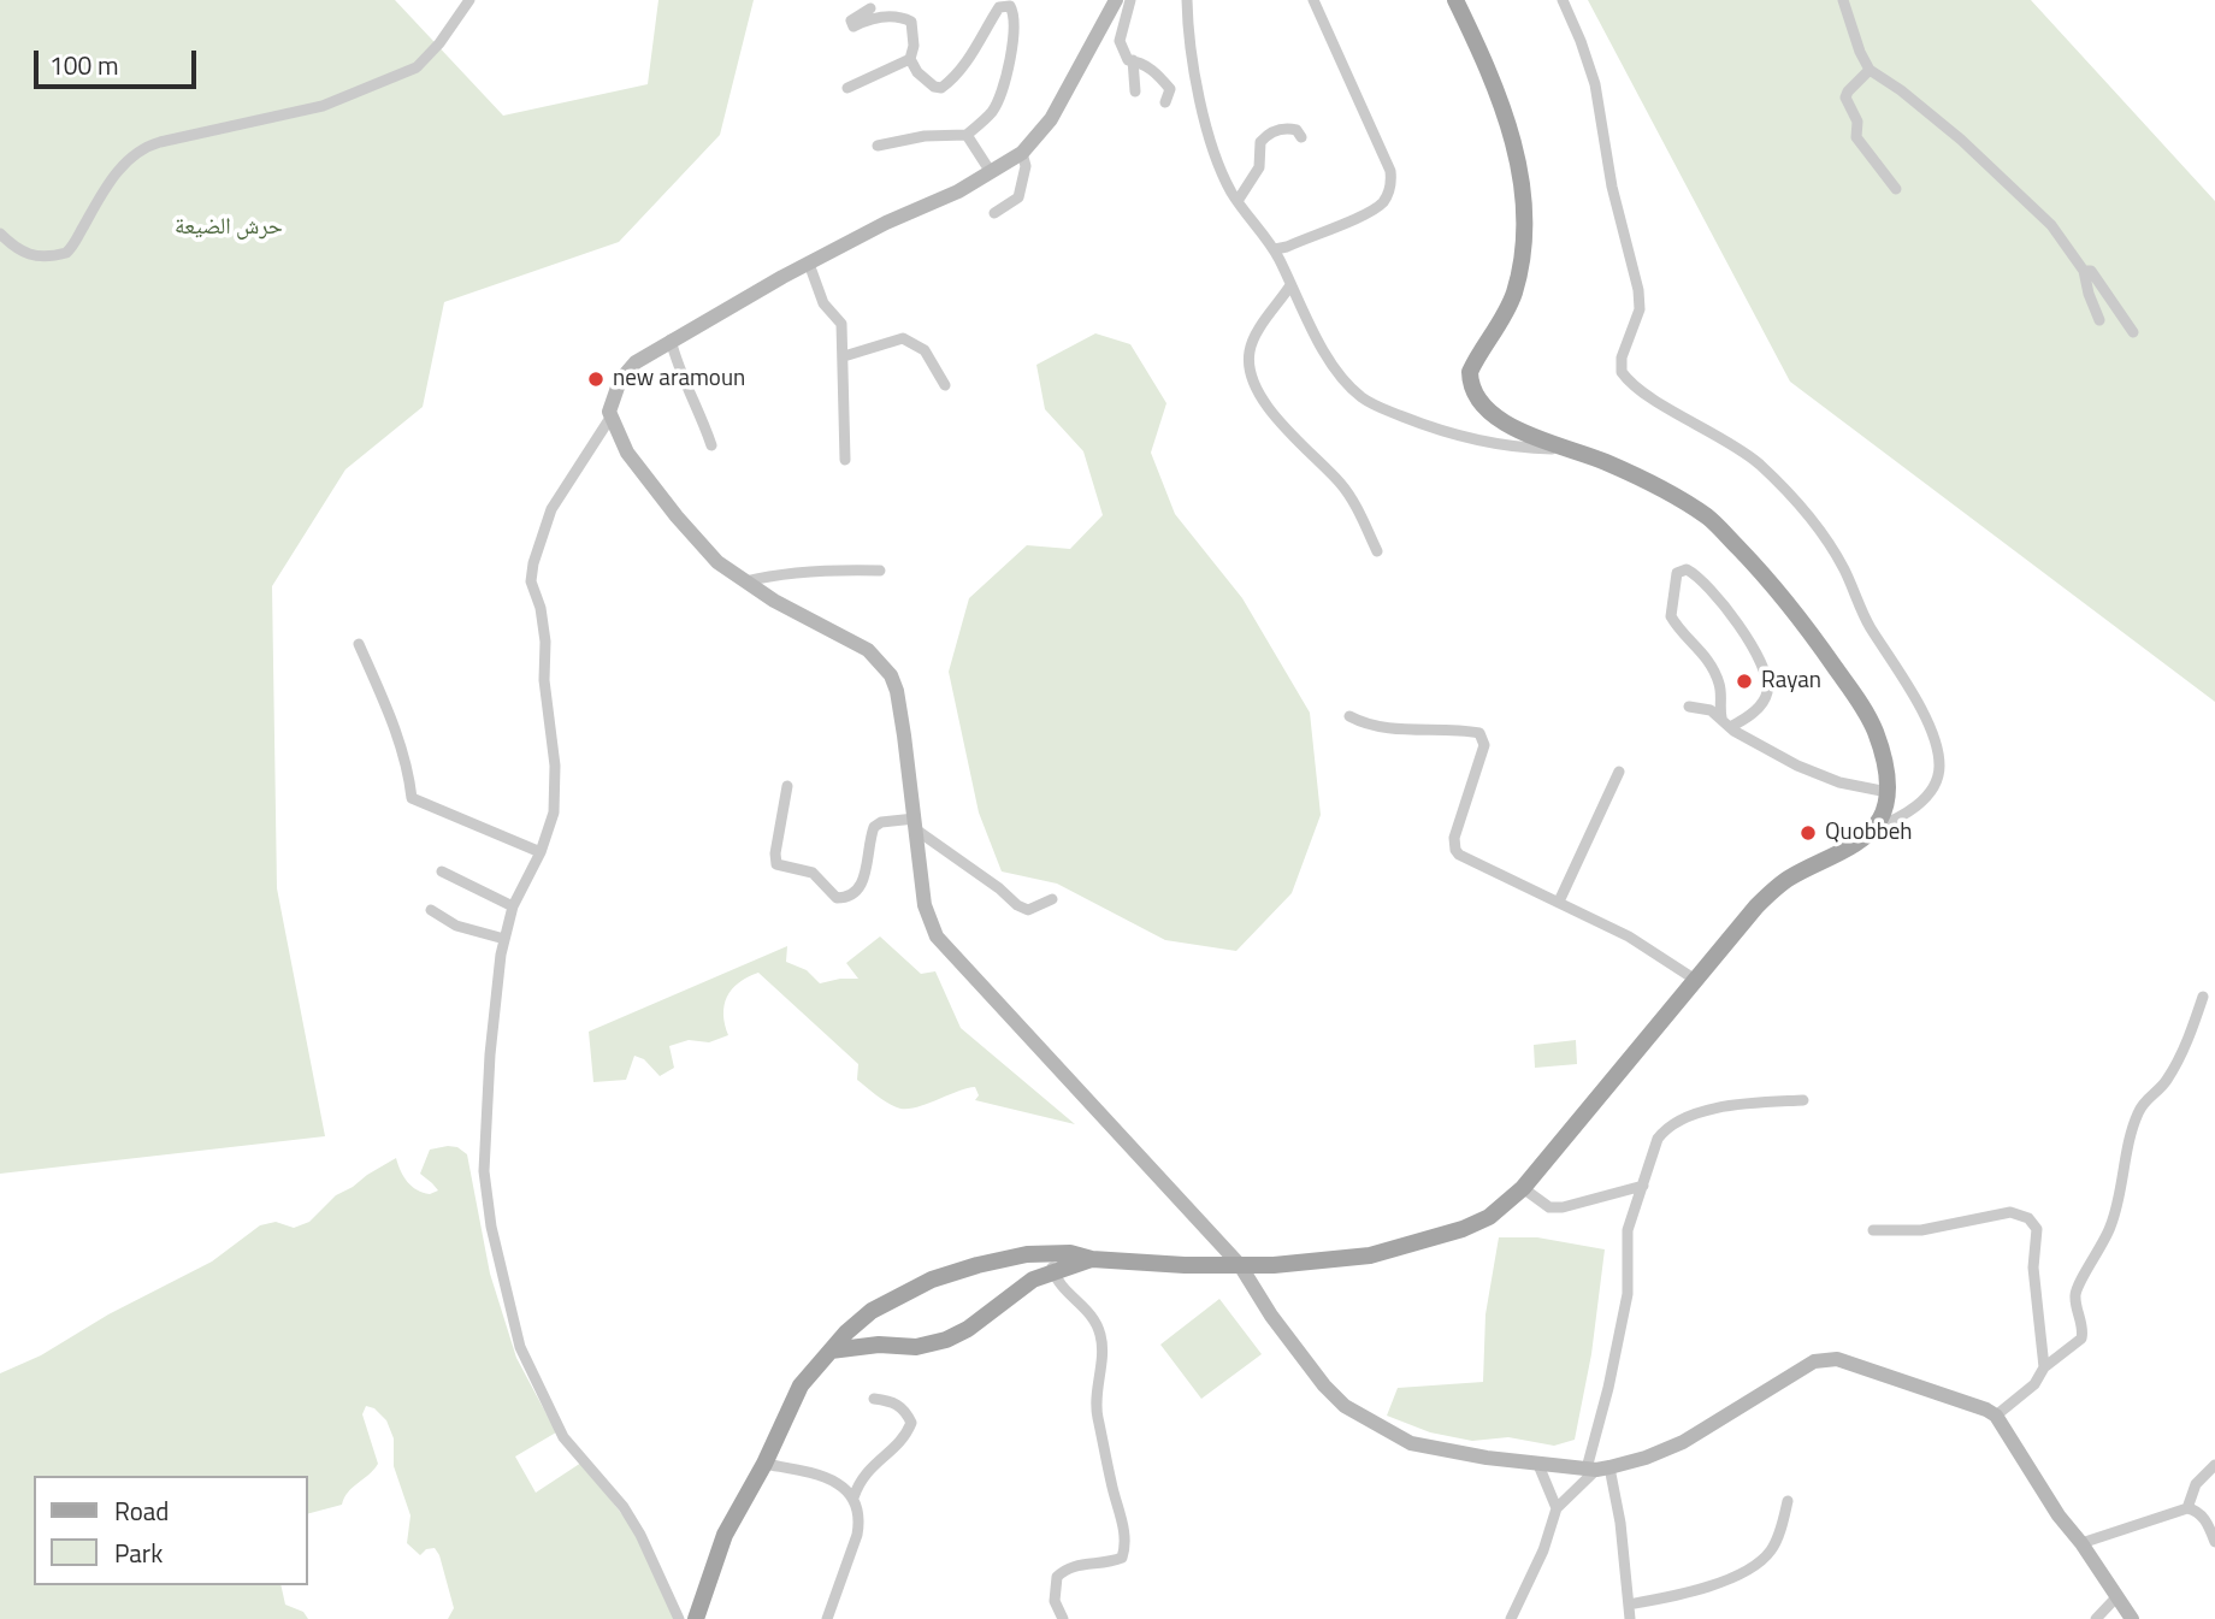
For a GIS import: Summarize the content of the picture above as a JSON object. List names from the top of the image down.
{
  "parks": ["حرش الضيعة"],
  "places": ["new aramoun", "Rayan", "Quobbeh"],
  "legend": ["Road", "Park"],
  "scale_bar": "100 m"
}
